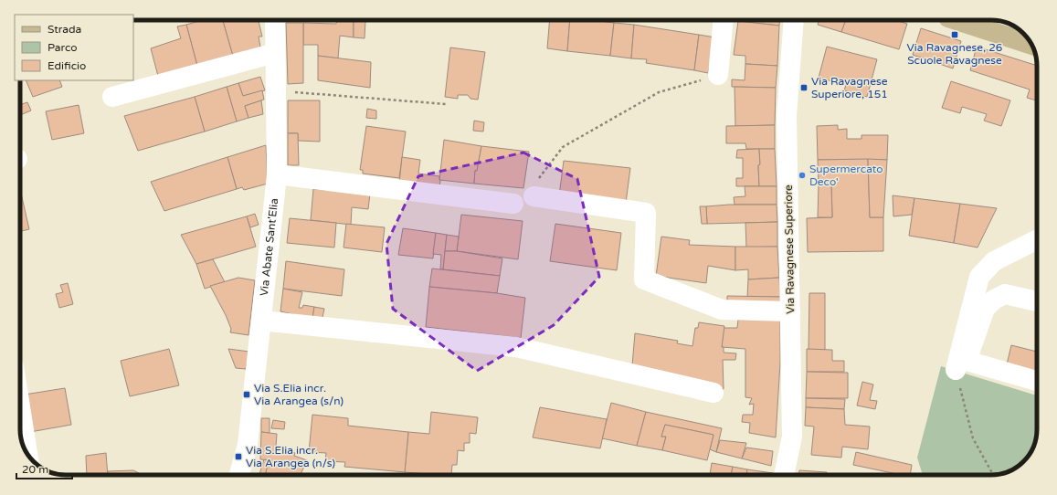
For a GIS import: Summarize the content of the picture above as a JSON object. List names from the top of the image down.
{
  "streets": {
    "street": ["Via Abate Sant'Elia", "Via Ravagnese Superiore"]
  },
  "places": {
    "transit": [
      "Via Ravagnese, 26 Scuole Ravagnese",
      "Via Ravagnese Superiore, 151",
      "Via S.Elia incr. Via Arangea (s/n)",
      "Via S.Elia incr. Via Arangea (n/s)"
    ],
    "other": ["Supermercato Deco'"]
  },
  "legend": ["Strada", "Parco", "Edificio"],
  "scale_bar": "20 m"
}
